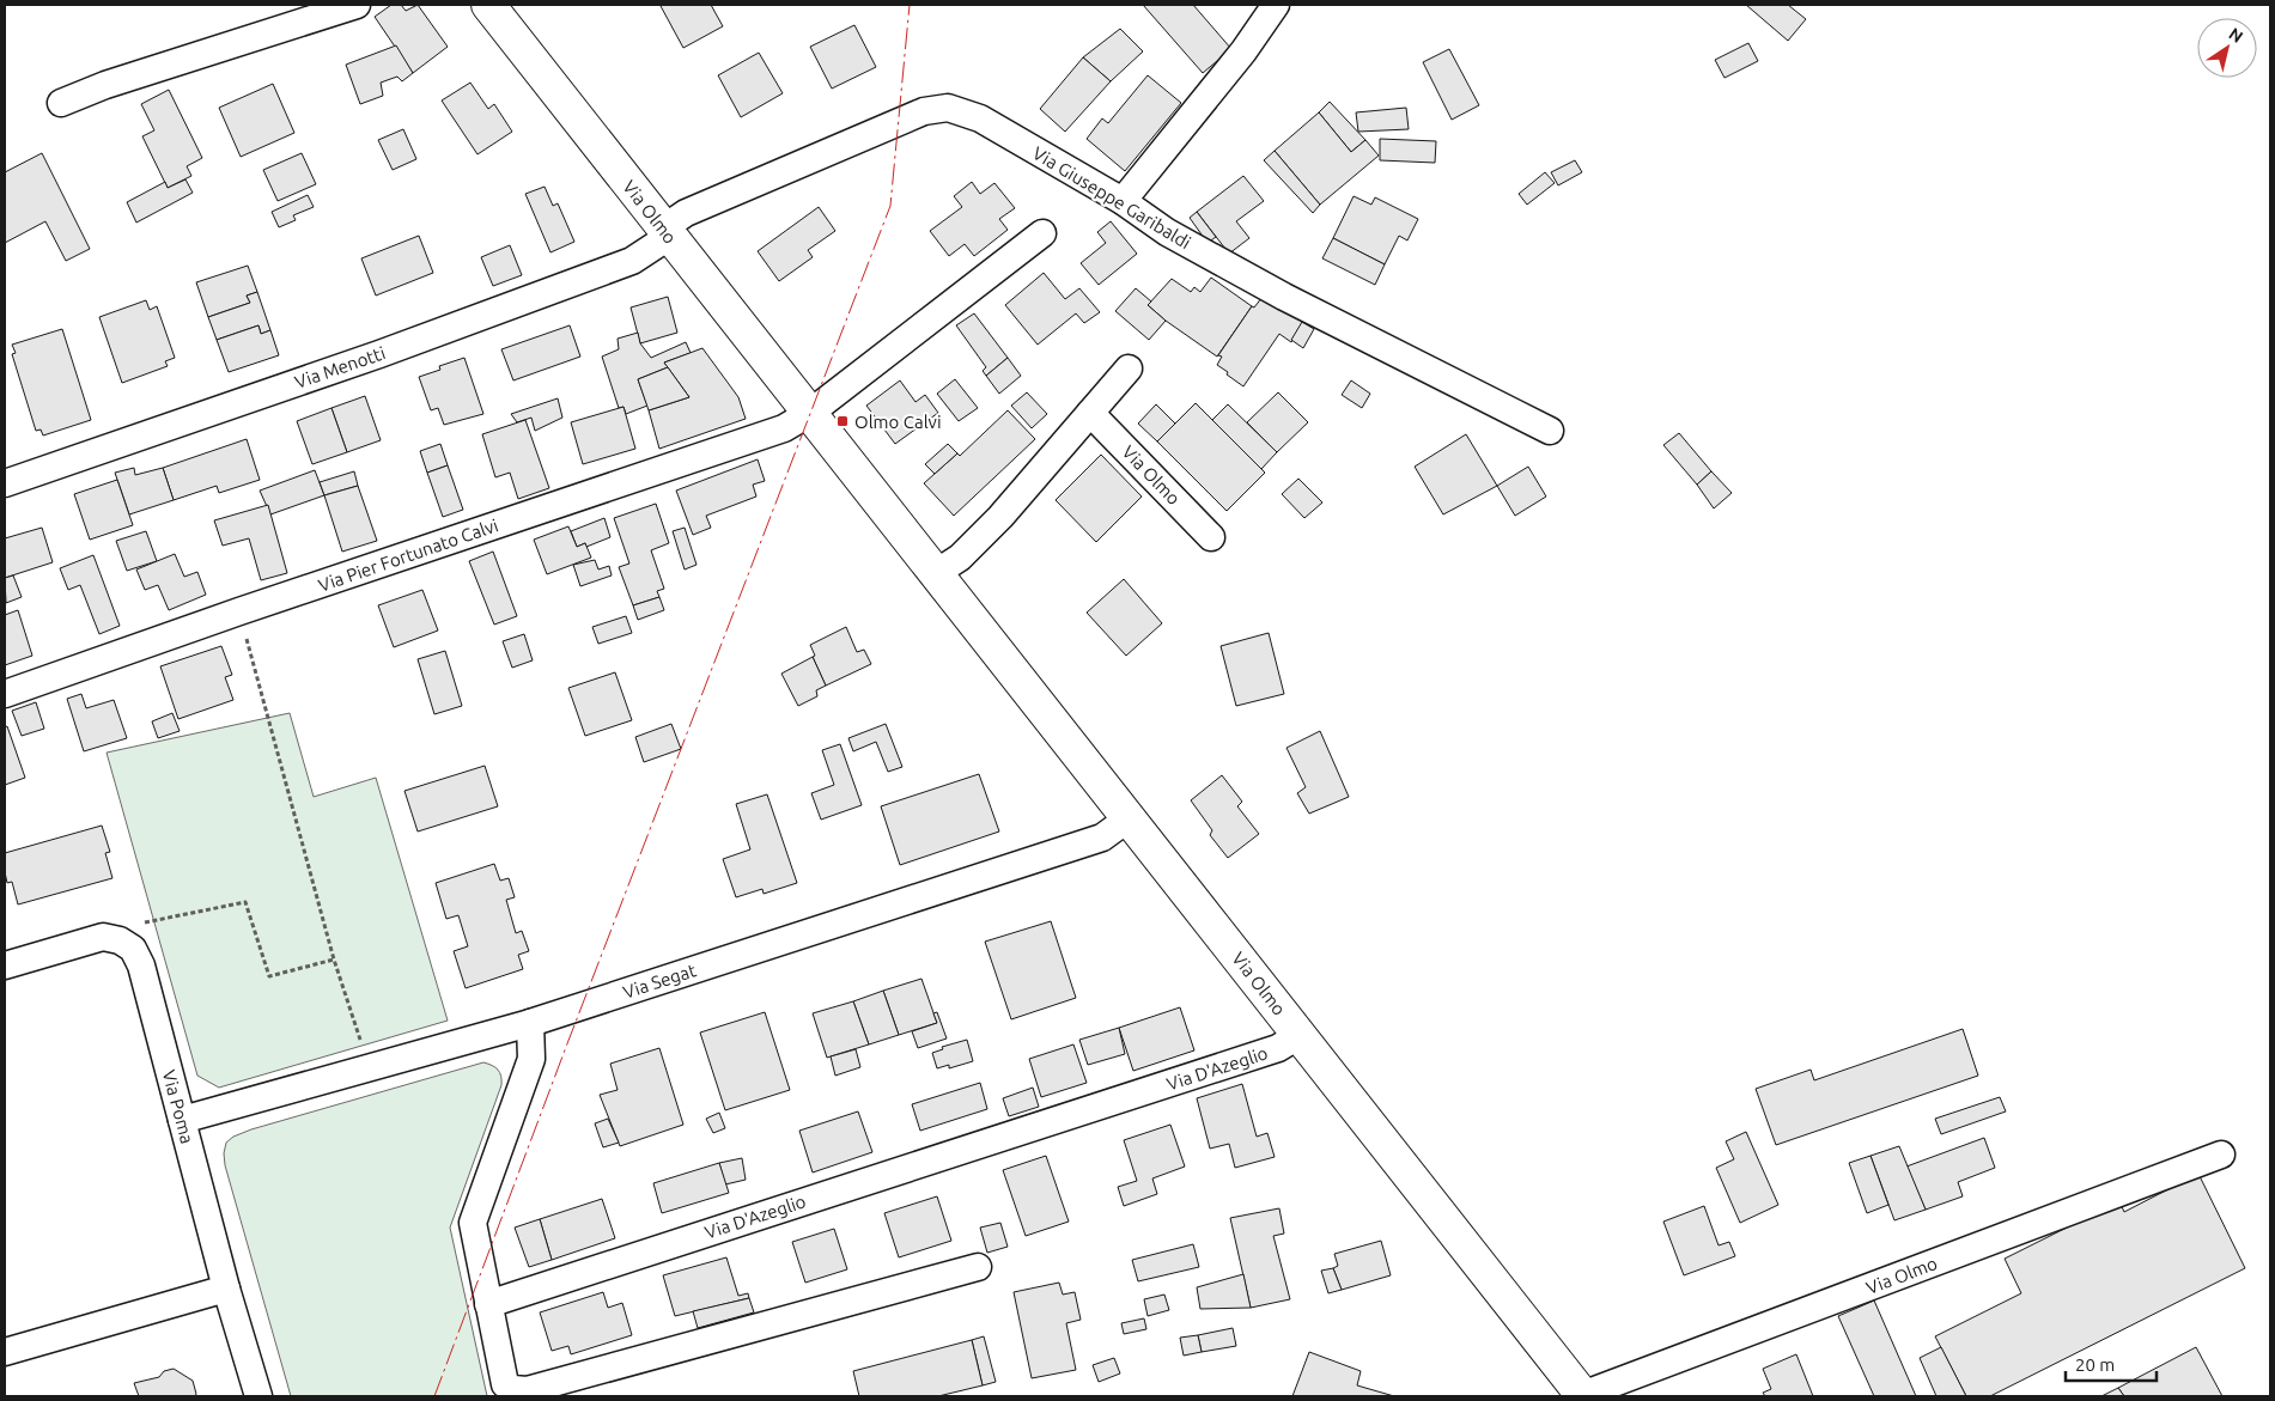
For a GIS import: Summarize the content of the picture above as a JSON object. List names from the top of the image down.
{
  "streets": {
    "street": [
      "Via Giuseppe Garibaldi",
      "Via Olmo",
      "Via Menotti",
      "Via Pier Fortunato Calvi",
      "Via Segat",
      "Via D'Azeglio",
      "Via Poma"
    ]
  },
  "crossings": [
    ["Via Giuseppe Garibaldi", "Via Olmo"],
    ["Via Giuseppe Garibaldi", "Via Menotti"],
    ["Via Olmo", "Via Menotti"],
    ["Via Olmo", "Via Pier Fortunato Calvi"],
    ["Via Olmo", "Via Segat"],
    ["Via Olmo", "Via D'Azeglio"],
    ["Via Segat", "Via Poma"]
  ],
  "places": {
    "transit": ["Olmo Calvi"]
  },
  "scale_bar": "20 m",
  "north": "top right"
}
